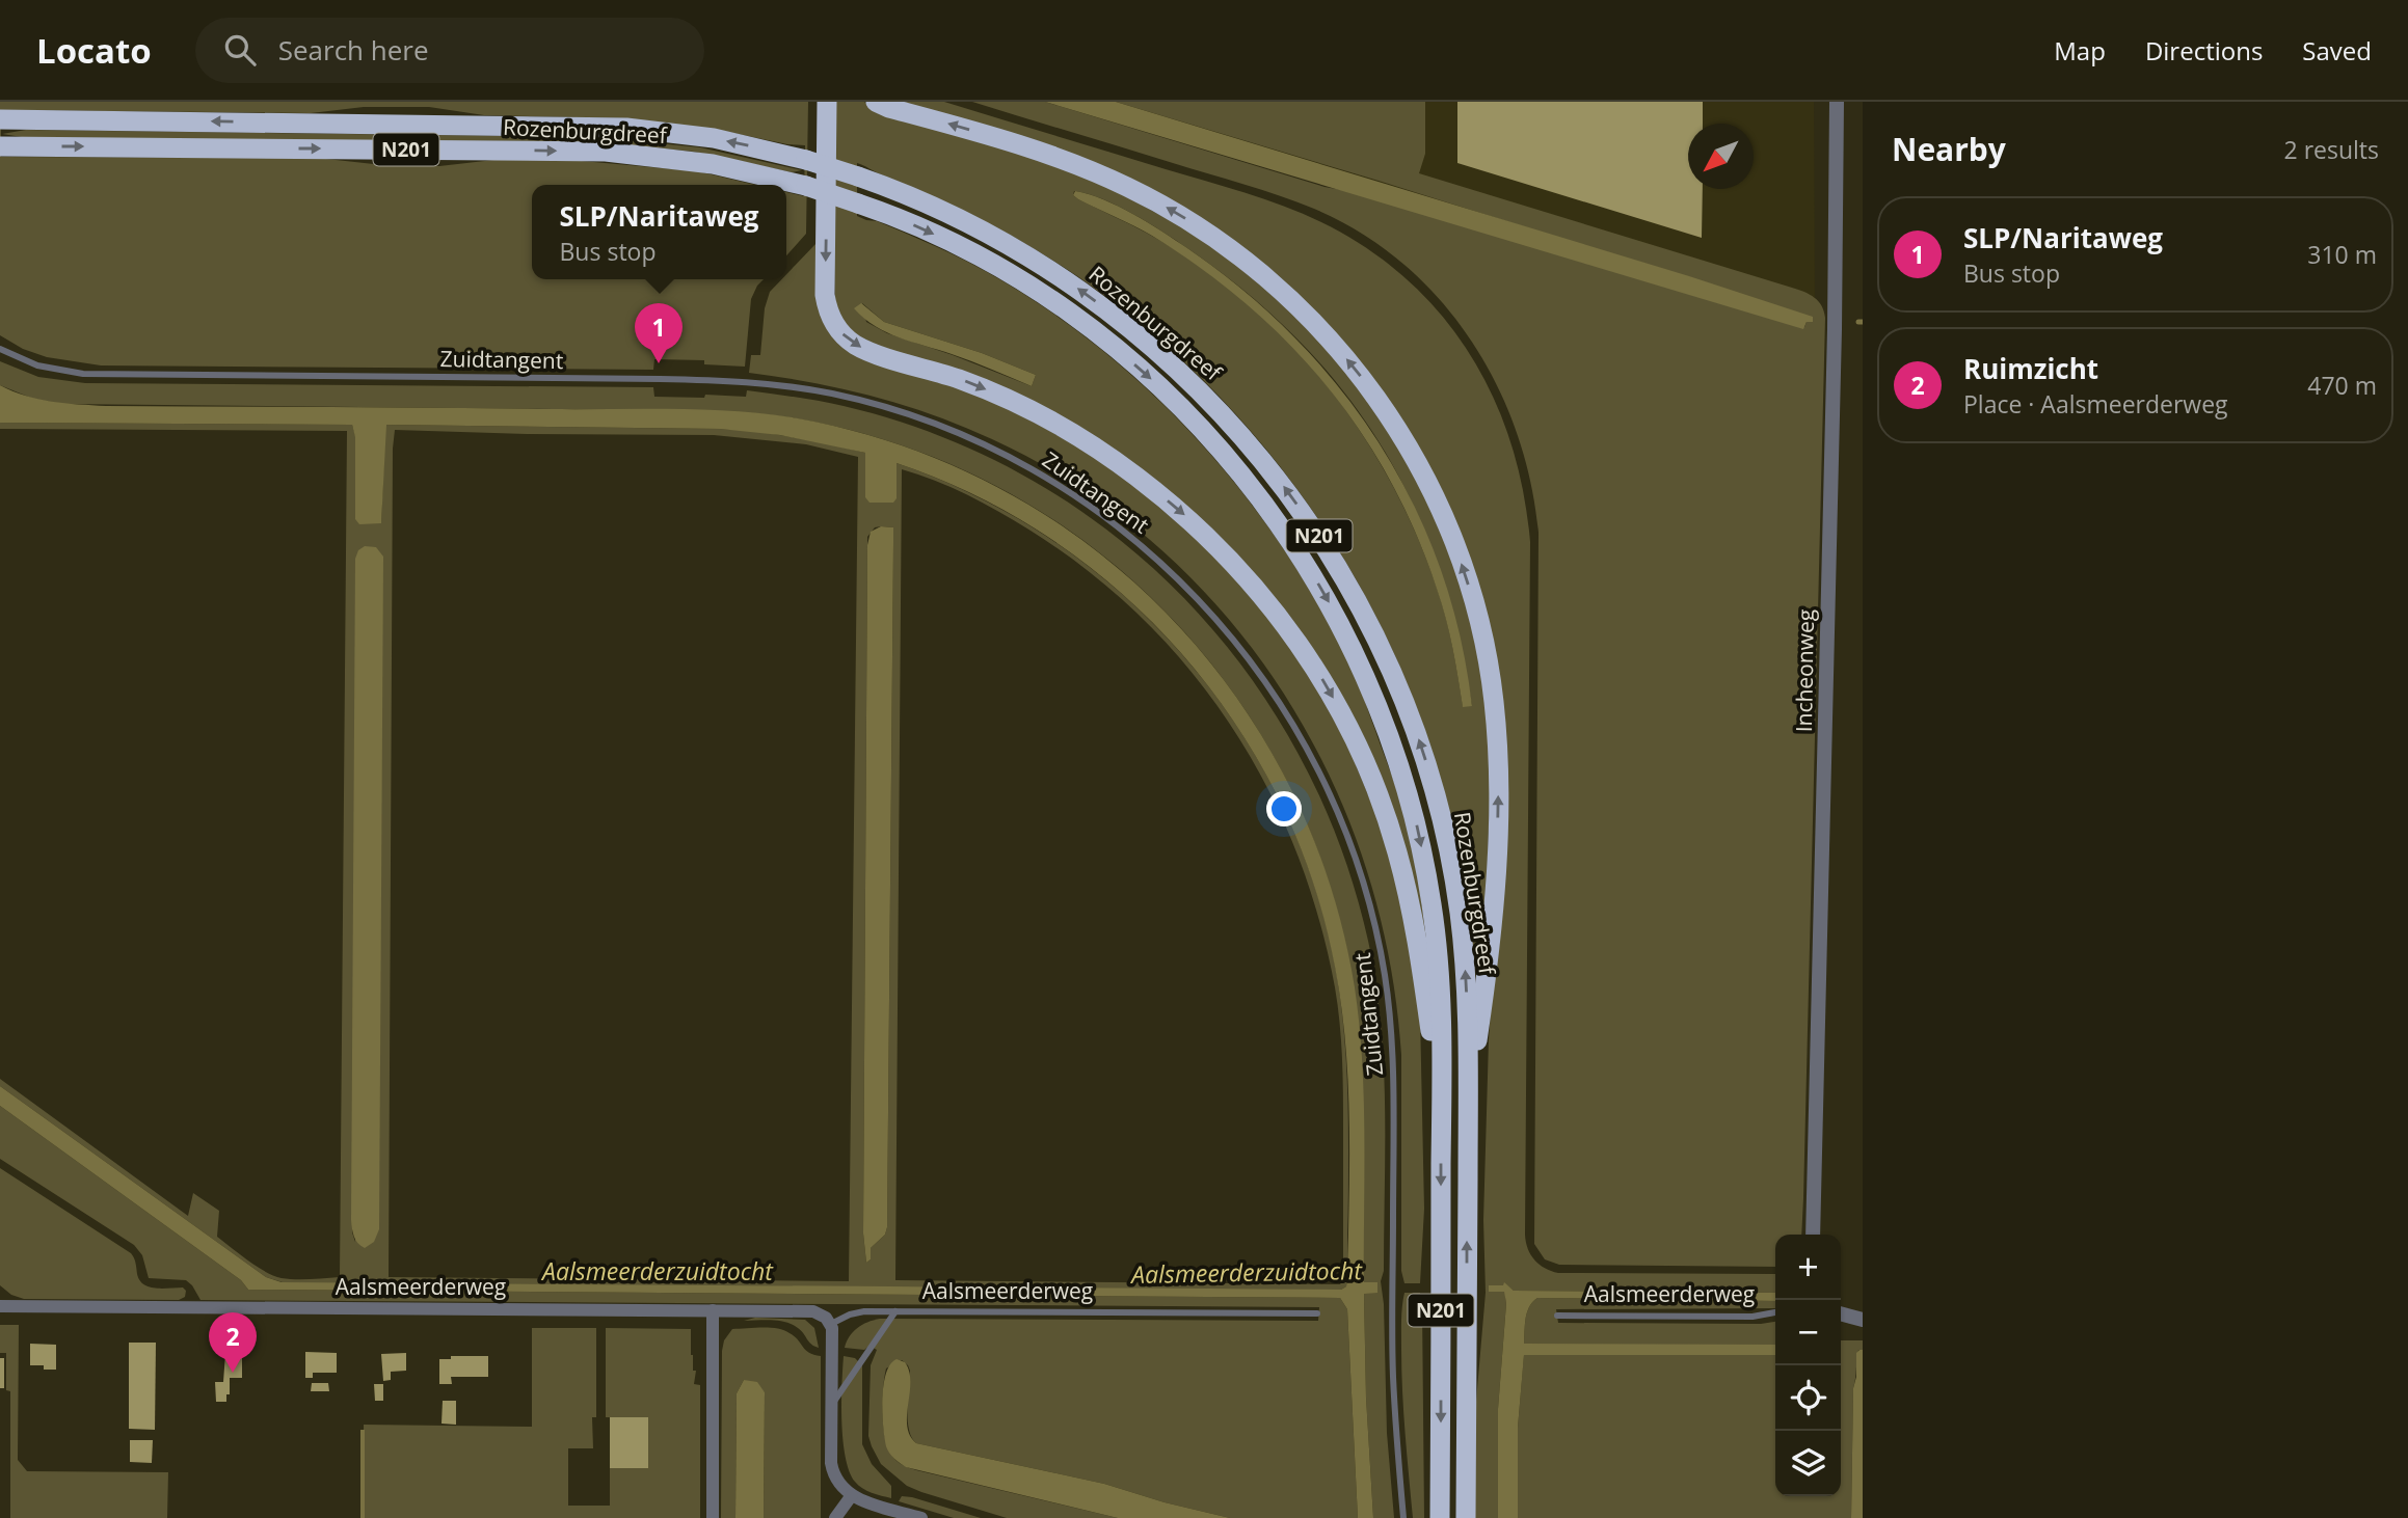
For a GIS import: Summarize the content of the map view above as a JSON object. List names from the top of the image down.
{
  "streets": {
    "highway": ["Rozenburgdreef", "N201"],
    "street": ["Incheonweg", "Aalsmeerderweg"],
    "lane": ["Zuidtangent"]
  },
  "crossings": [
    ["Rozenburgdreef", "N201"]
  ],
  "water": ["Aalsmeerderzuidtocht"],
  "north": "bottom left",
  "page": {
    "header": "Locato",
    "search": "Search here",
    "nav": ["Map", "Directions", "Saved"],
    "heading": ["Nearby", "2 results"],
    "popup": ["SLP/Naritaweg", "Bus stop"],
    "list": [
      {
        "mark": "1",
        "name": "SLP/Naritaweg",
        "note": "Bus stop",
        "value": "310 m"
      },
      {
        "mark": "2",
        "name": "Ruimzicht",
        "note": "Place · Aalsmeerderweg",
        "value": "470 m"
      }
    ],
    "pins": ["1", "2"],
    "map_buttons": ["+", "−"]
  }
}
